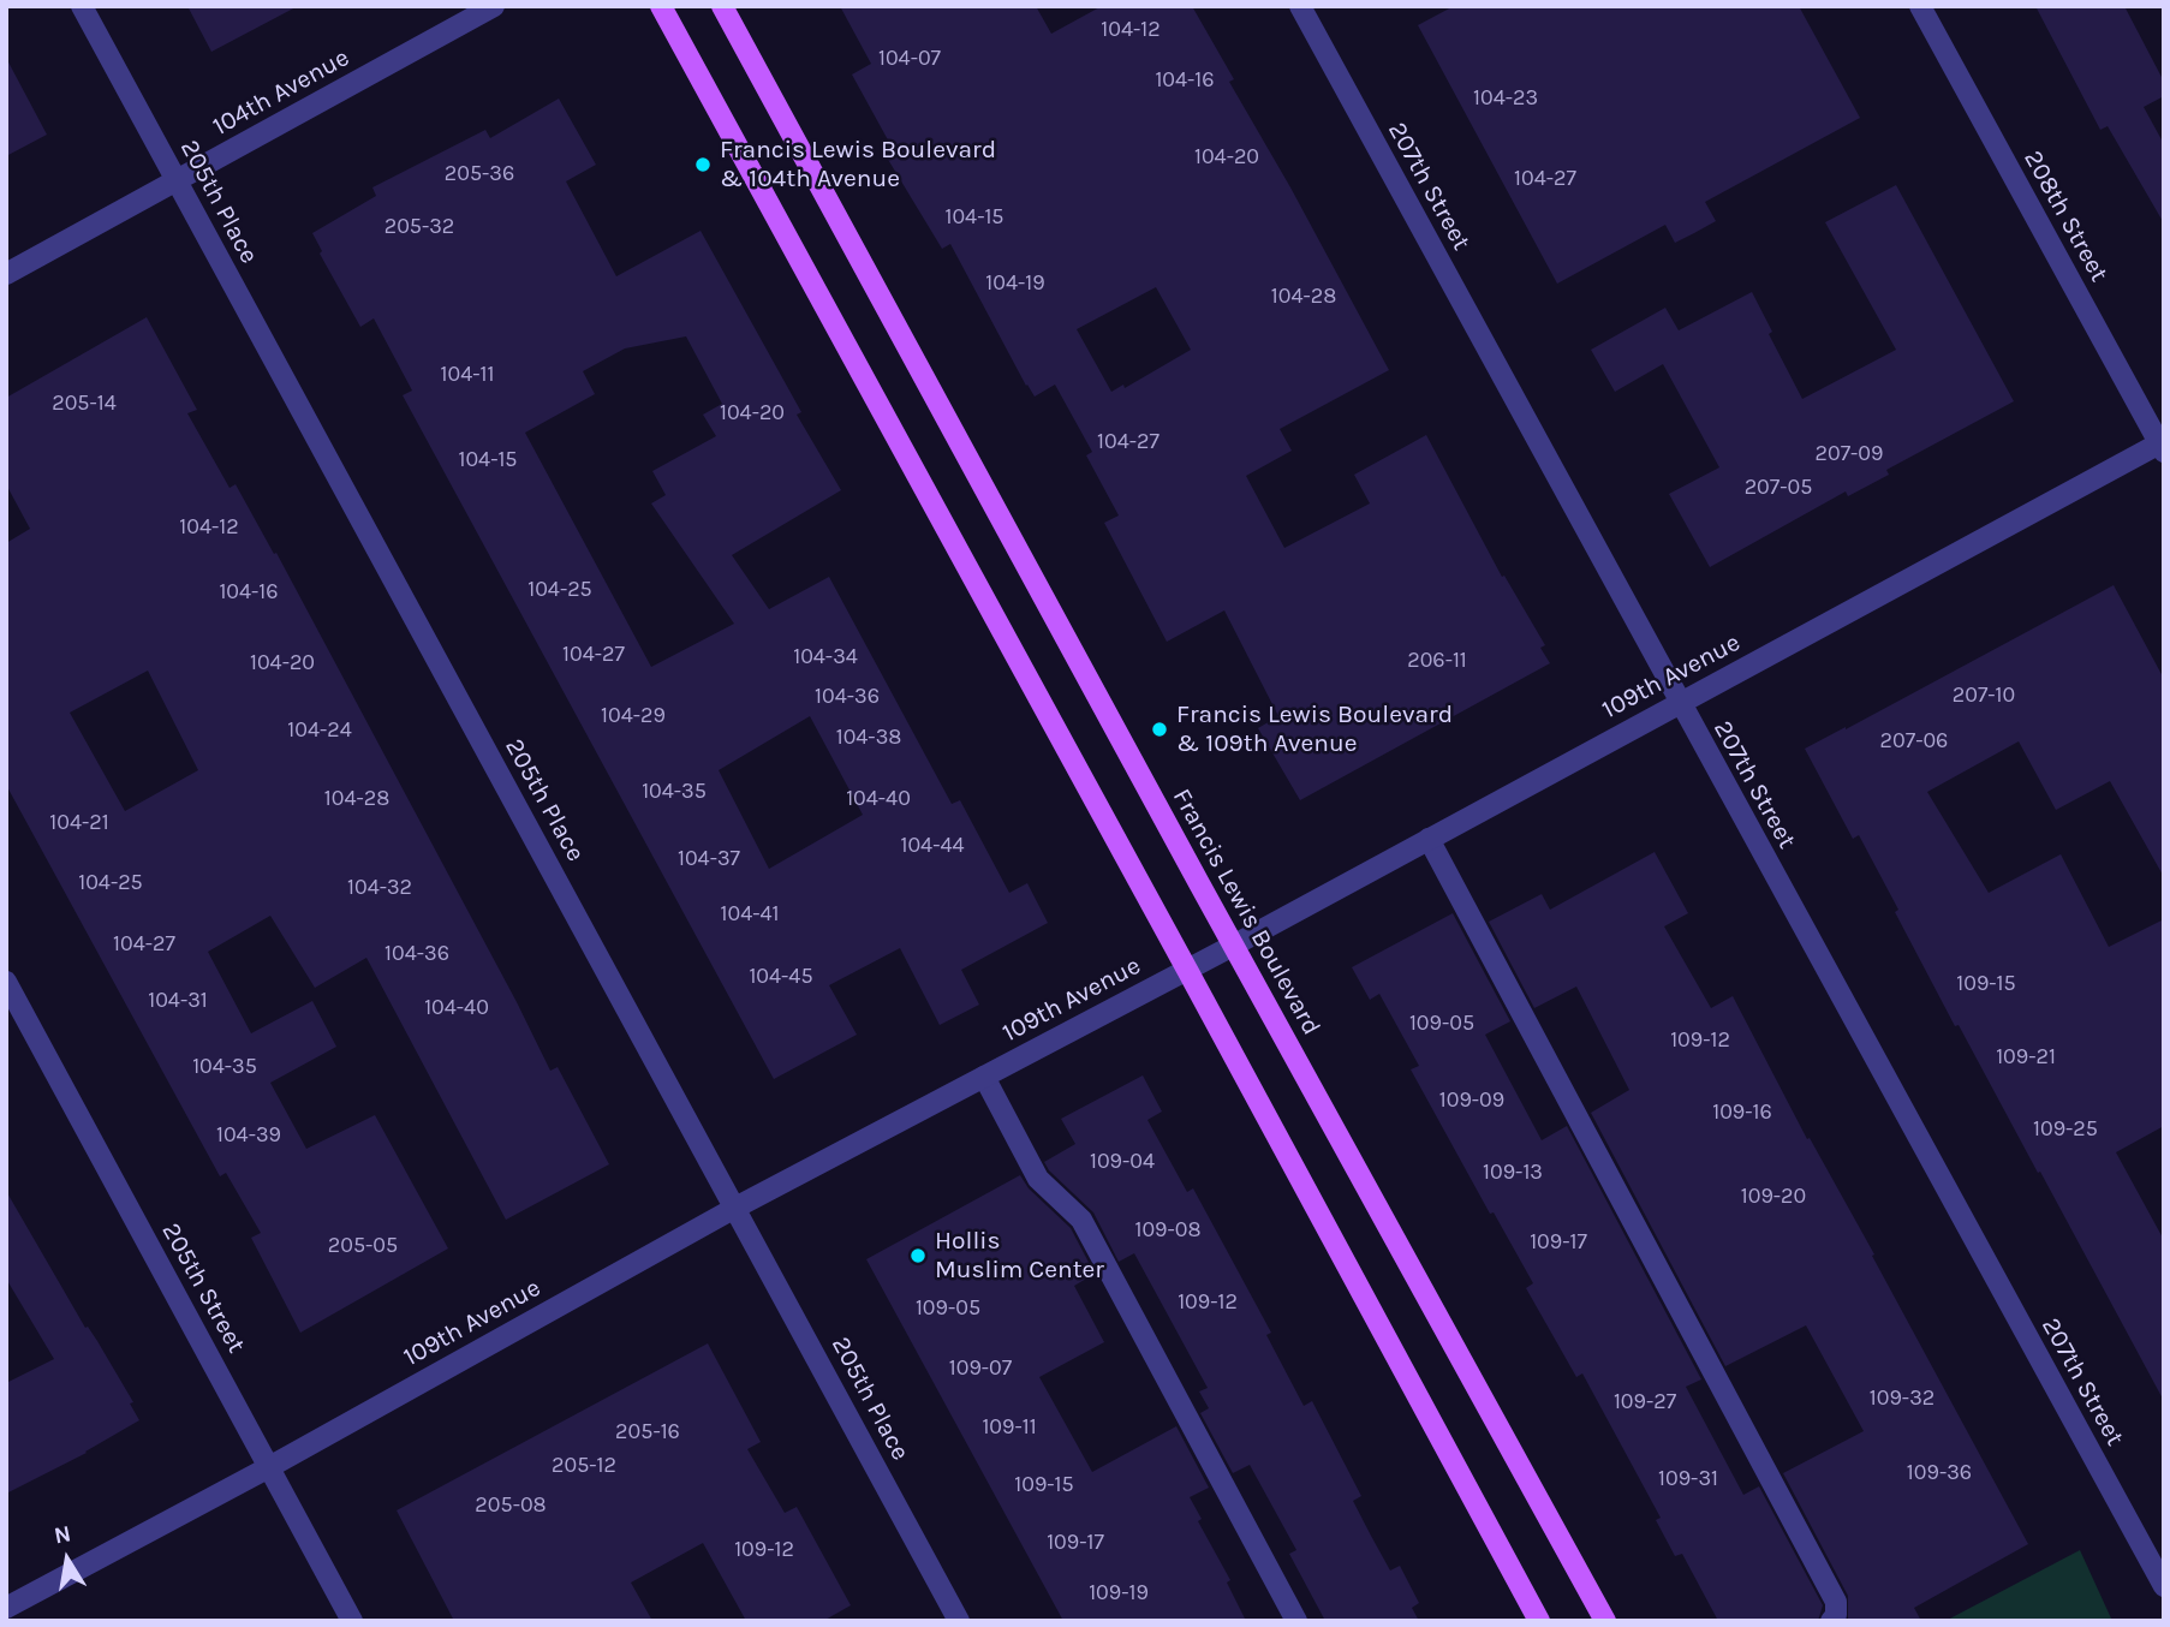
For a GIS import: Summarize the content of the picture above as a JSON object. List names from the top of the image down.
{
  "streets": {
    "main road": ["Francis Lewis Boulevard"],
    "street": [
      "104th Avenue",
      "207th Street",
      "205th Place",
      "208th Street",
      "109th Avenue",
      "205th Street"
    ]
  },
  "crossings": [
    ["104th Avenue", "205th Place"],
    ["207th Street", "109th Avenue"],
    ["205th Place", "109th Avenue"],
    ["208th Street", "109th Avenue"],
    ["109th Avenue", "Francis Lewis Boulevard"],
    ["109th Avenue", "205th Street"]
  ],
  "places": ["Francis Lewis Boulevard & 104th Avenue", "Francis Lewis Boulevard & 109th Avenue", "Hollis Muslim Center"],
  "house_numbers": [
    "104-12",
    "104-07",
    "104-16",
    "104-23",
    "104-20",
    "205-36",
    "104-27",
    "104-15",
    "205-32",
    "104-19",
    "104-28",
    "104-11",
    "205-14",
    "104-20",
    "104-27",
    "207-09",
    "104-15",
    "207-05",
    "104-12",
    "104-25",
    "104-16",
    "104-27",
    "104-34",
    "206-11",
    "104-20",
    "207-10",
    "104-36",
    "104-29",
    "104-24",
    "104-38",
    "207-06",
    "104-35",
    "104-28",
    "104-40",
    "104-21",
    "104-44",
    "104-37",
    "104-25",
    "104-32",
    "104-41",
    "104-27",
    "104-36",
    "104-45",
    "109-15",
    "104-31",
    "104-40",
    "109-05",
    "109-12",
    "109-21",
    "104-35",
    "109-09",
    "109-16",
    "109-25",
    "104-39",
    "109-04",
    "109-13",
    "109-20",
    "109-08",
    "109-17",
    "205-05",
    "109-12",
    "109-05",
    "109-07",
    "109-32",
    "109-27",
    "109-11",
    "205-16",
    "205-12",
    "109-36",
    "109-31",
    "109-15",
    "205-08",
    "109-17",
    "109-12",
    "109-19"
  ],
  "north": "top"
}
